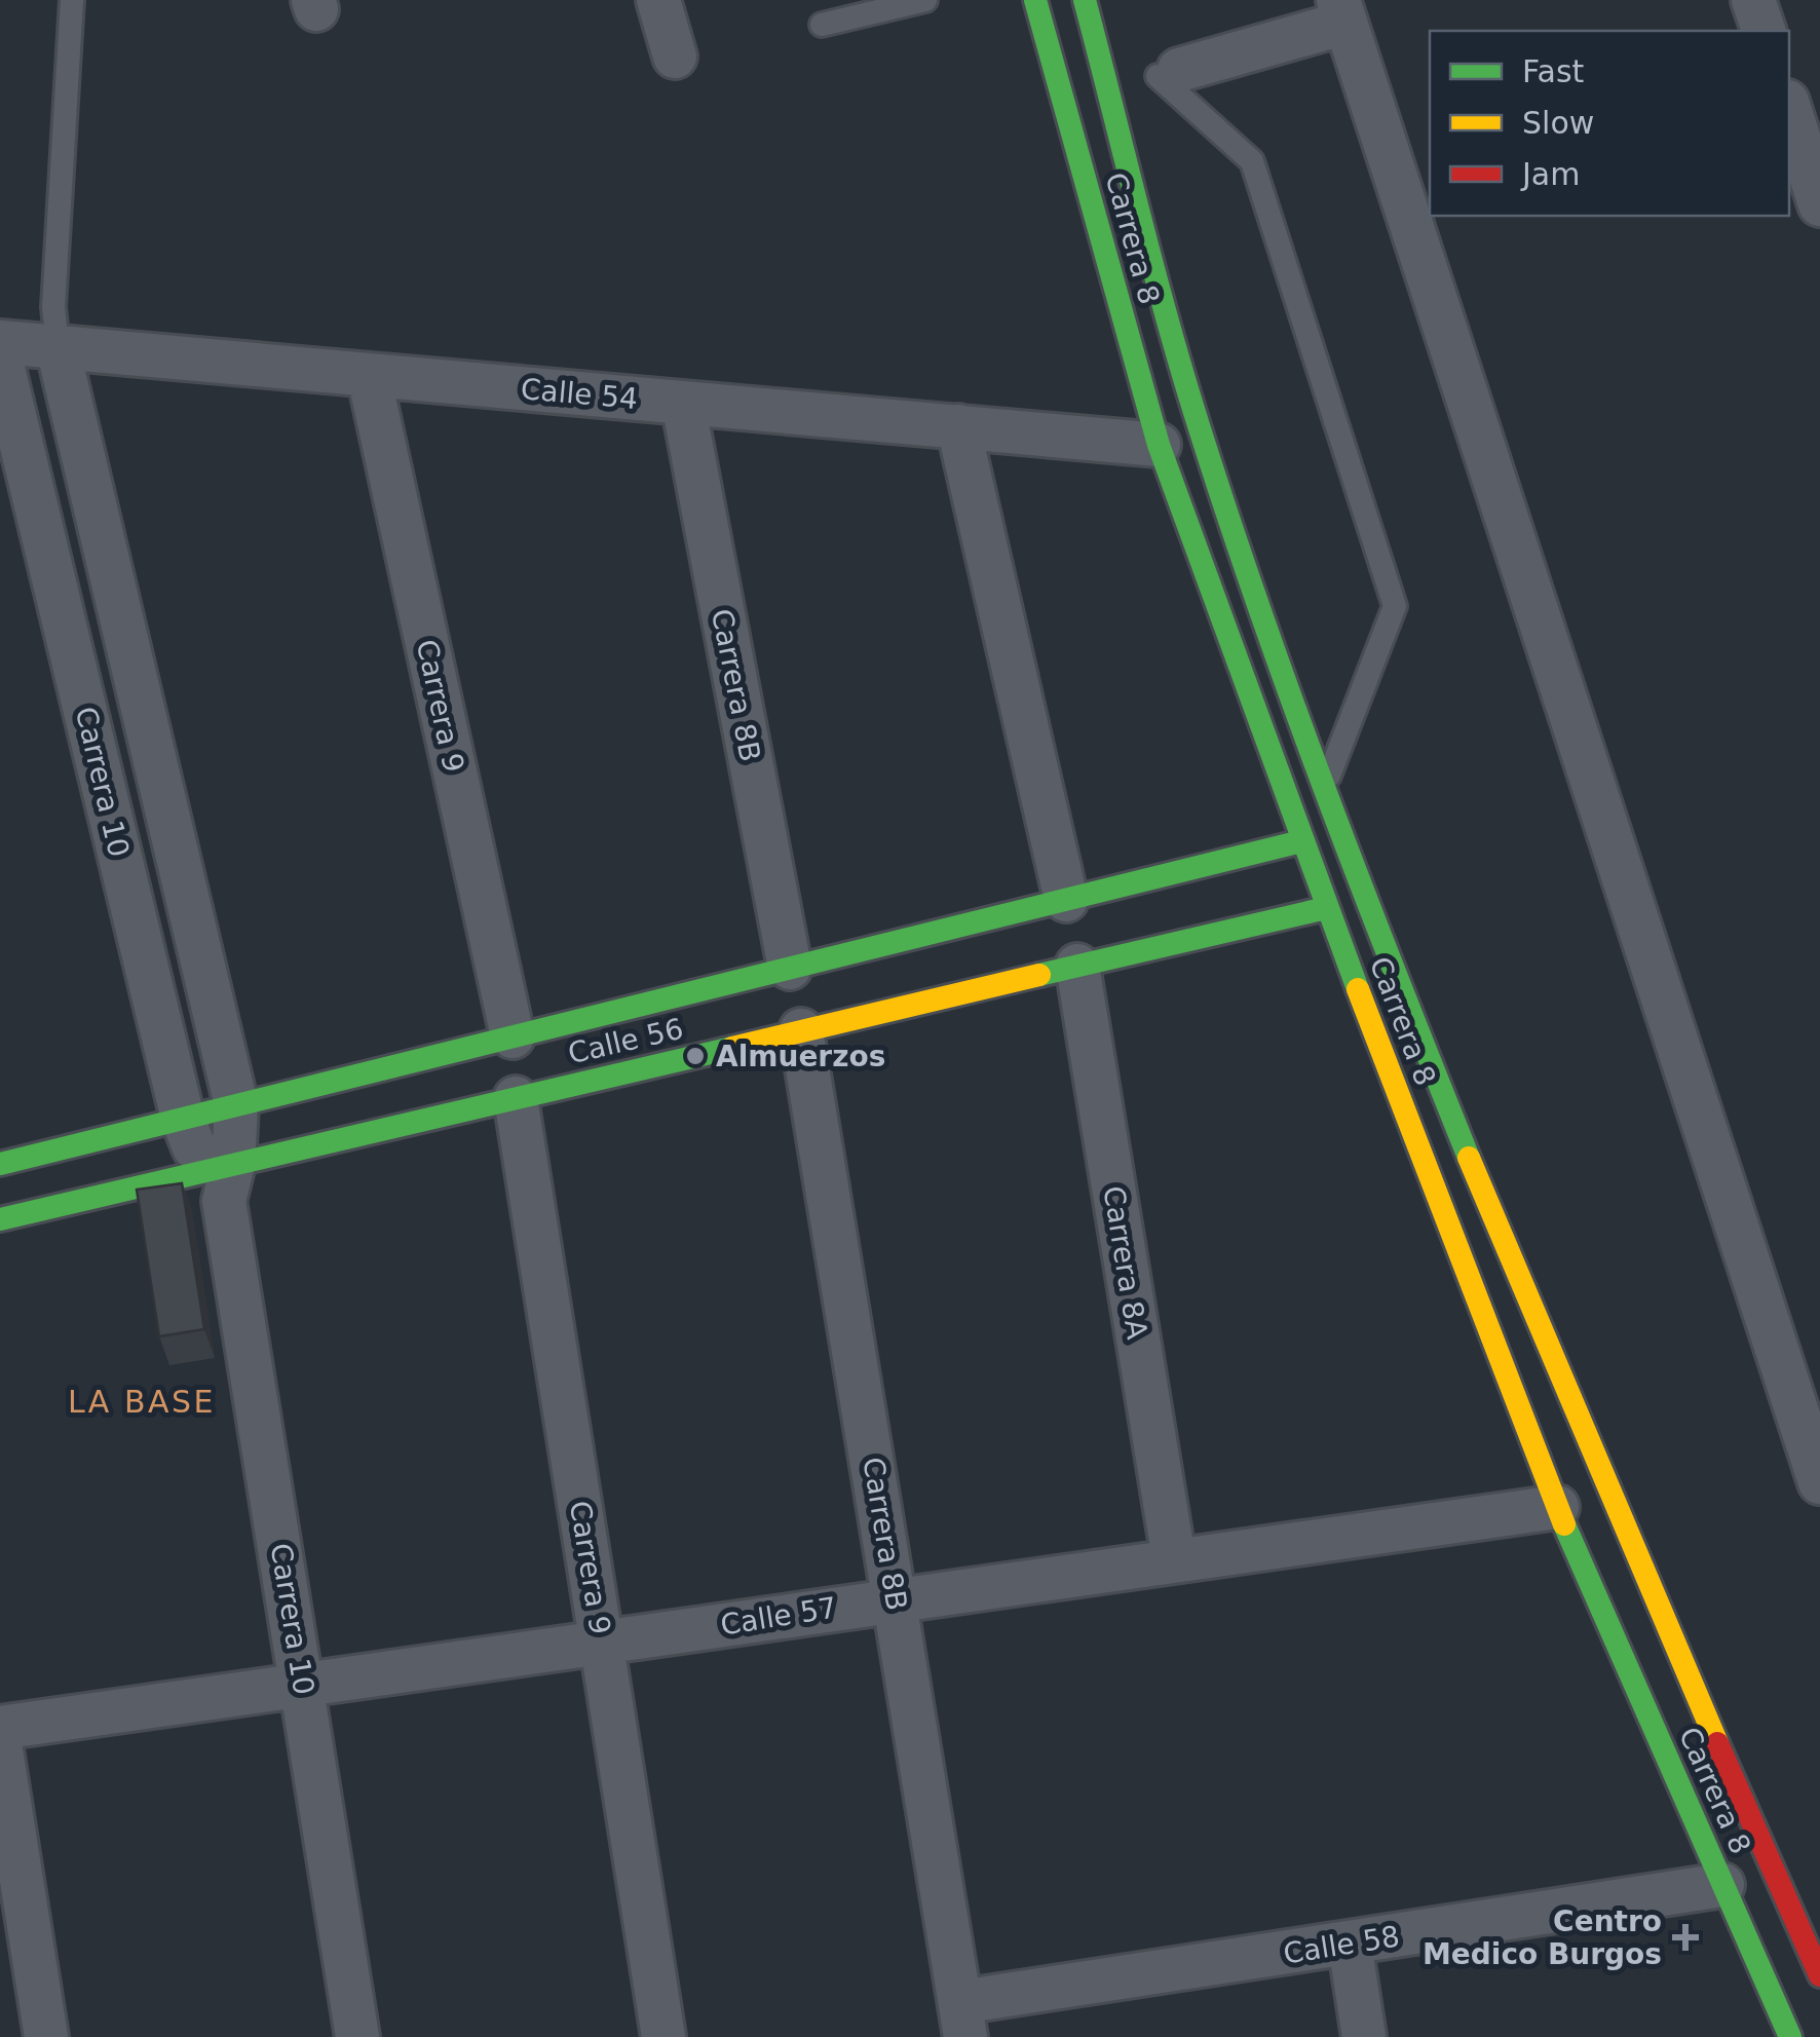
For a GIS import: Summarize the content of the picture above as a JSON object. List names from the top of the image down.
{
  "streets": {
    "main road": ["Carrera 8", "Calle 56"],
    "street": [
      "Calle 54",
      "Carrera 8B",
      "Carrera 9",
      "Carrera 10",
      "Carrera 8A",
      "Calle 57",
      "Calle 58"
    ]
  },
  "crossings": [
    ["Carrera 8", "Calle 54"],
    ["Carrera 8", "Calle 56"],
    ["Carrera 8", "Calle 57"],
    ["Carrera 8", "Calle 58"],
    ["Calle 54", "Carrera 8B"],
    ["Calle 54", "Carrera 9"],
    ["Calle 54", "Carrera 10"],
    ["Carrera 8B", "Calle 56"],
    ["Carrera 8B", "Calle 57"],
    ["Carrera 8B", "Calle 58"],
    ["Carrera 9", "Calle 56"],
    ["Carrera 9", "Calle 57"],
    ["Carrera 10", "Calle 56"],
    ["Carrera 10", "Calle 57"],
    ["Calle 56", "Carrera 8A"],
    ["Carrera 8A", "Calle 57"]
  ],
  "districts": ["LA BASE"],
  "places": {
    "other": ["Almuerzos"],
    "health": ["Centro Medico Burgos"]
  },
  "legend": ["Fast", "Slow", "Jam"]
}
